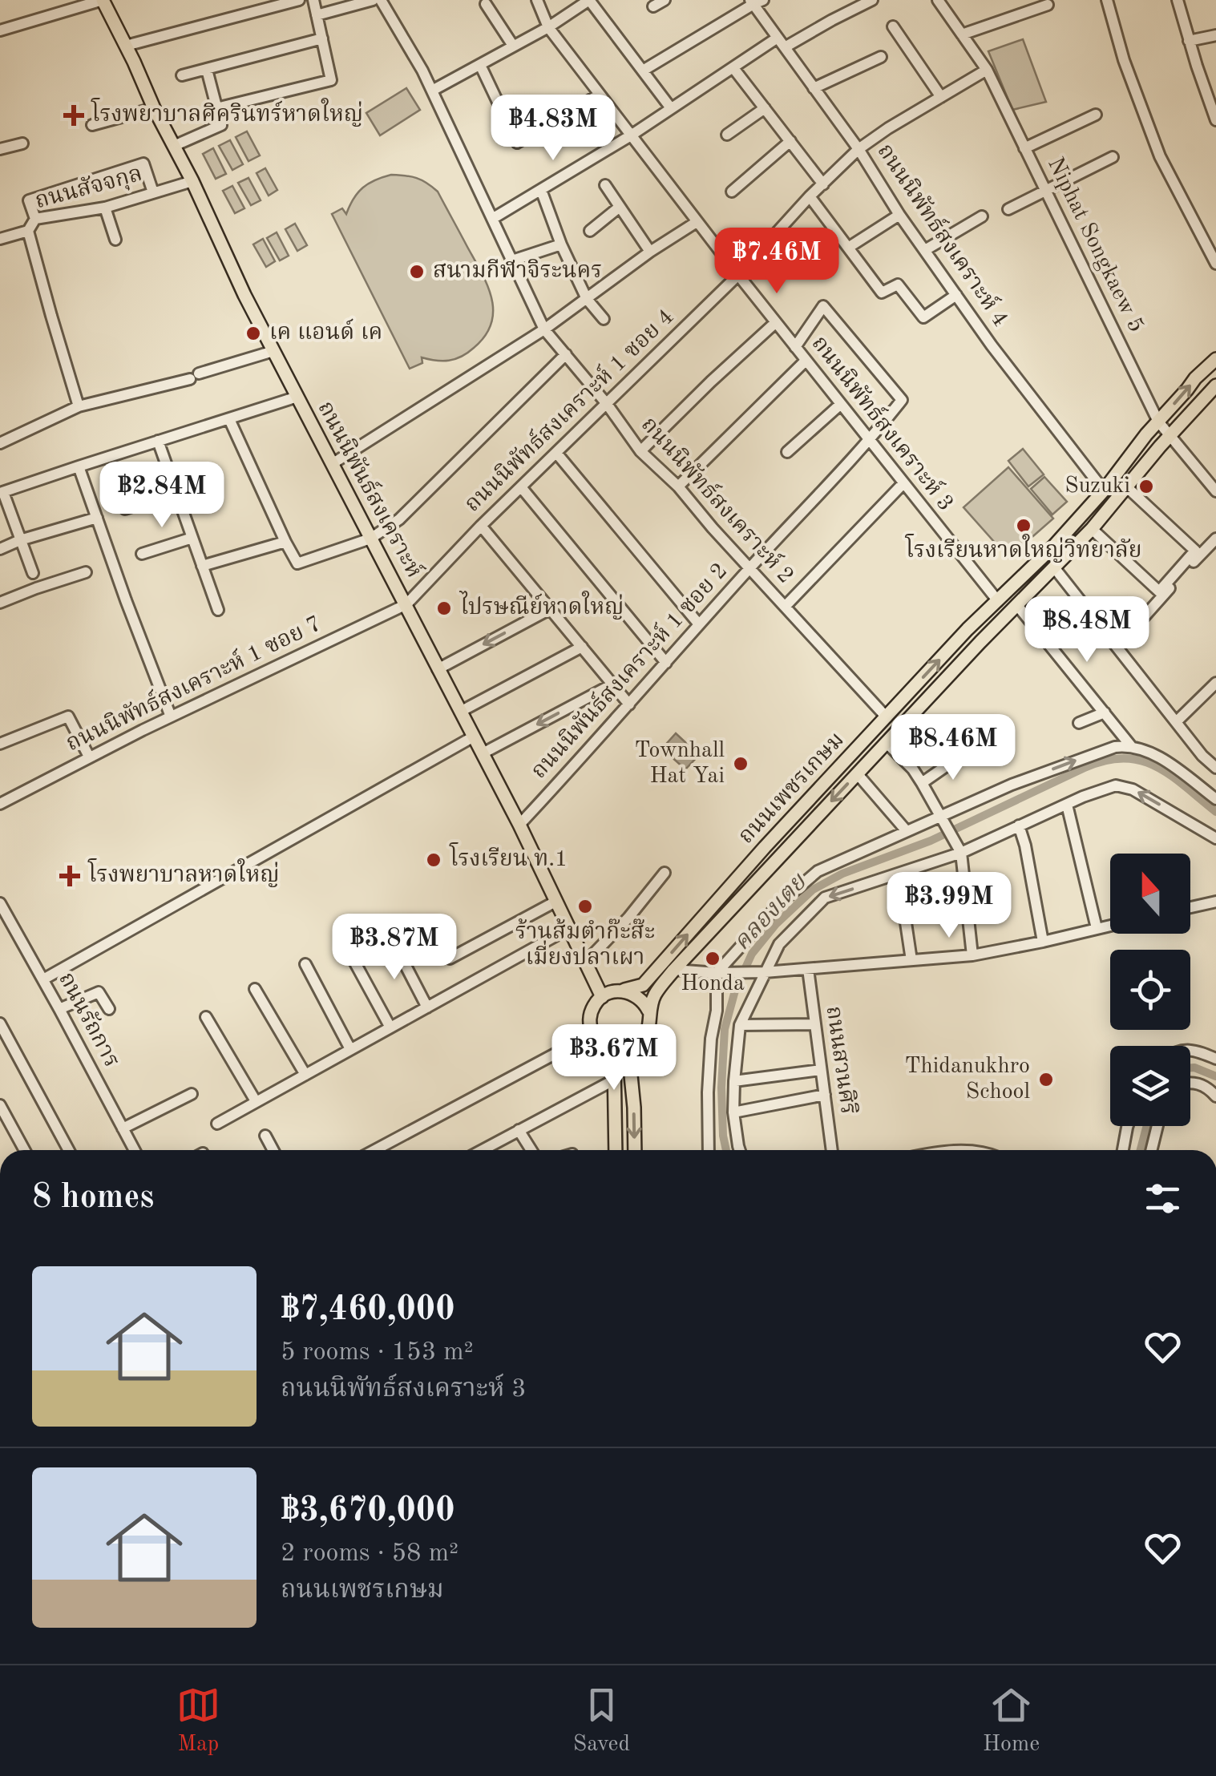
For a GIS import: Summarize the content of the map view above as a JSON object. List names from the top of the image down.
{
  "streets": {
    "main road": ["ถนนนิพันธ์สงเคราะห์", "ถนนเพชรเกษม"],
    "street": [
      "ถนนสัจจกุล",
      "ถนนนิพัทธ์สงเคราะห์ 4",
      "Niphat Songkaew 5",
      "ถนนนิพัทธ์สงเคราะห์ 1 ซอย 4",
      "ถนนนิพัทธ์สงเคราะห์ 3",
      "ถนนนิพัทธ์สงเคราะห์ 2",
      "ถนนนิพันธ์สงเคราะห์ 1 ซอย 2",
      "ถนนนิพัทธ์สงเคราะห์ 1 ซอย 7",
      "ถนนรัถการ",
      "ถนนสวนศิริ"
    ]
  },
  "crossings": [
    ["ถนนสัจจกุล", "ถนนนิพันธ์สงเคราะห์"],
    ["ถนนนิพัทธ์สงเคราะห์ 4", "ถนนนิพัทธ์สงเคราะห์ 1 ซอย 4"],
    ["ถนนนิพัทธ์สงเคราะห์ 4", "ถนนเพชรเกษม"],
    ["Niphat Songkaew 5", "ถนนนิพัทธ์สงเคราะห์ 1 ซอย 4"],
    ["Niphat Songkaew 5", "ถนนเพชรเกษม"],
    ["ถนนนิพัทธ์สงเคราะห์ 1 ซอย 4", "ถนนนิพัทธ์สงเคราะห์ 3"],
    ["ถนนนิพัทธ์สงเคราะห์ 1 ซอย 4", "ถนนนิพันธ์สงเคราะห์"],
    ["ถนนนิพัทธ์สงเคราะห์ 1 ซอย 4", "ถนนนิพัทธ์สงเคราะห์ 2"],
    ["ถนนนิพัทธ์สงเคราะห์ 1 ซอย 4", "ถนนนิพัทธ์สงเคราะห์ 1 ซอย 7"],
    ["ถนนนิพัทธ์สงเคราะห์ 3", "ถนนนิพันธ์สงเคราะห์ 1 ซอย 2"],
    ["ถนนนิพัทธ์สงเคราะห์ 3", "ถนนเพชรเกษม"],
    ["ถนนนิพันธ์สงเคราะห์", "ถนนนิพันธ์สงเคราะห์ 1 ซอย 2"],
    ["ถนนนิพันธ์สงเคราะห์", "ถนนนิพัทธ์สงเคราะห์ 1 ซอย 7"],
    ["ถนนนิพันธ์สงเคราะห์", "ถนนเพชรเกษม"],
    ["ถนนนิพัทธ์สงเคราะห์ 2", "ถนนนิพันธ์สงเคราะห์ 1 ซอย 2"],
    ["ถนนนิพัทธ์สงเคราะห์ 2", "ถนนเพชรเกษม"]
  ],
  "water": ["คลองเตย"],
  "places": {
    "health": ["โรงพยาบาลศิครินทร์หาดใหญ่", "โรงพยาบาลหาดใหญ่"],
    "other": [
      "สนามกีฬาจิระนคร",
      "เค แอนด์ เค",
      "Suzuki",
      "โรงเรียนหาดใหญ่วิทยาลัย",
      "ไปรษณีย์หาดใหญ่",
      "Townhall Hat Yai",
      "โรงเรียน ท.1",
      "ร้านส้มตำก๊ะส๊ะ เมี่ยงปลาเผา",
      "Honda",
      "Thidanukhro School"
    ]
  },
  "north": "top",
  "page": {
    "price": [
      "฿4.83M",
      "฿7.46M",
      "฿2.84M",
      "฿8.48M",
      "฿8.46M",
      "฿3.99M",
      "฿3.87M",
      "฿3.67M"
    ],
    "heading": "8 homes",
    "list": [
      {
        "name": "฿7,460,000",
        "note": "5 rooms · 153 m² · ถนนนิพัทธ์สงเคราะห์ 3"
      },
      {
        "name": "฿3,670,000",
        "note": "2 rooms · 58 m² · ถนนเพชรเกษม"
      }
    ],
    "tabs": ["Map", "Saved", "Home"]
  }
}
